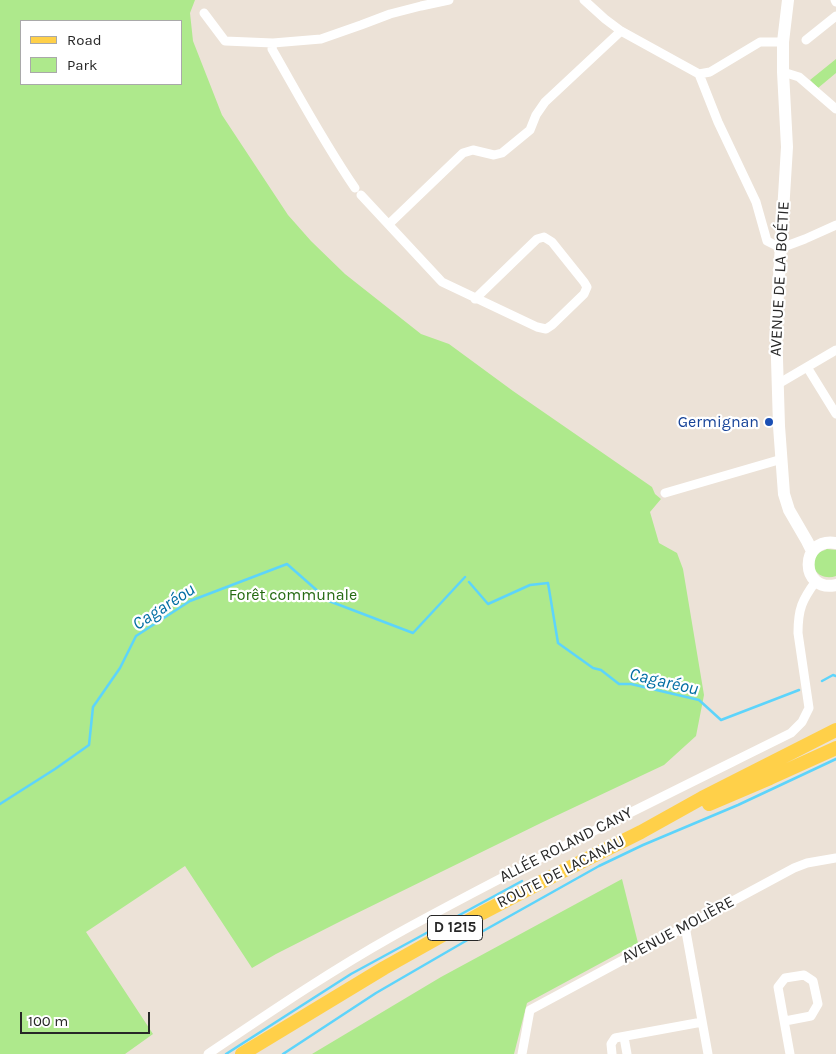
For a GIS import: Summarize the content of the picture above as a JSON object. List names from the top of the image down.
{
  "streets": {
    "main road": ["AVENUE DE LA BOÉTIE", "ROUTE DE LACANAU", "D 1215"],
    "street": ["ALLÉE ROLAND CANY", "AVENUE MOLIÈRE"]
  },
  "water": ["Cagaréou"],
  "parks": ["Forêt communale"],
  "places": ["Germignan"],
  "legend": ["Road", "Park"],
  "scale_bar": "100 m"
}
